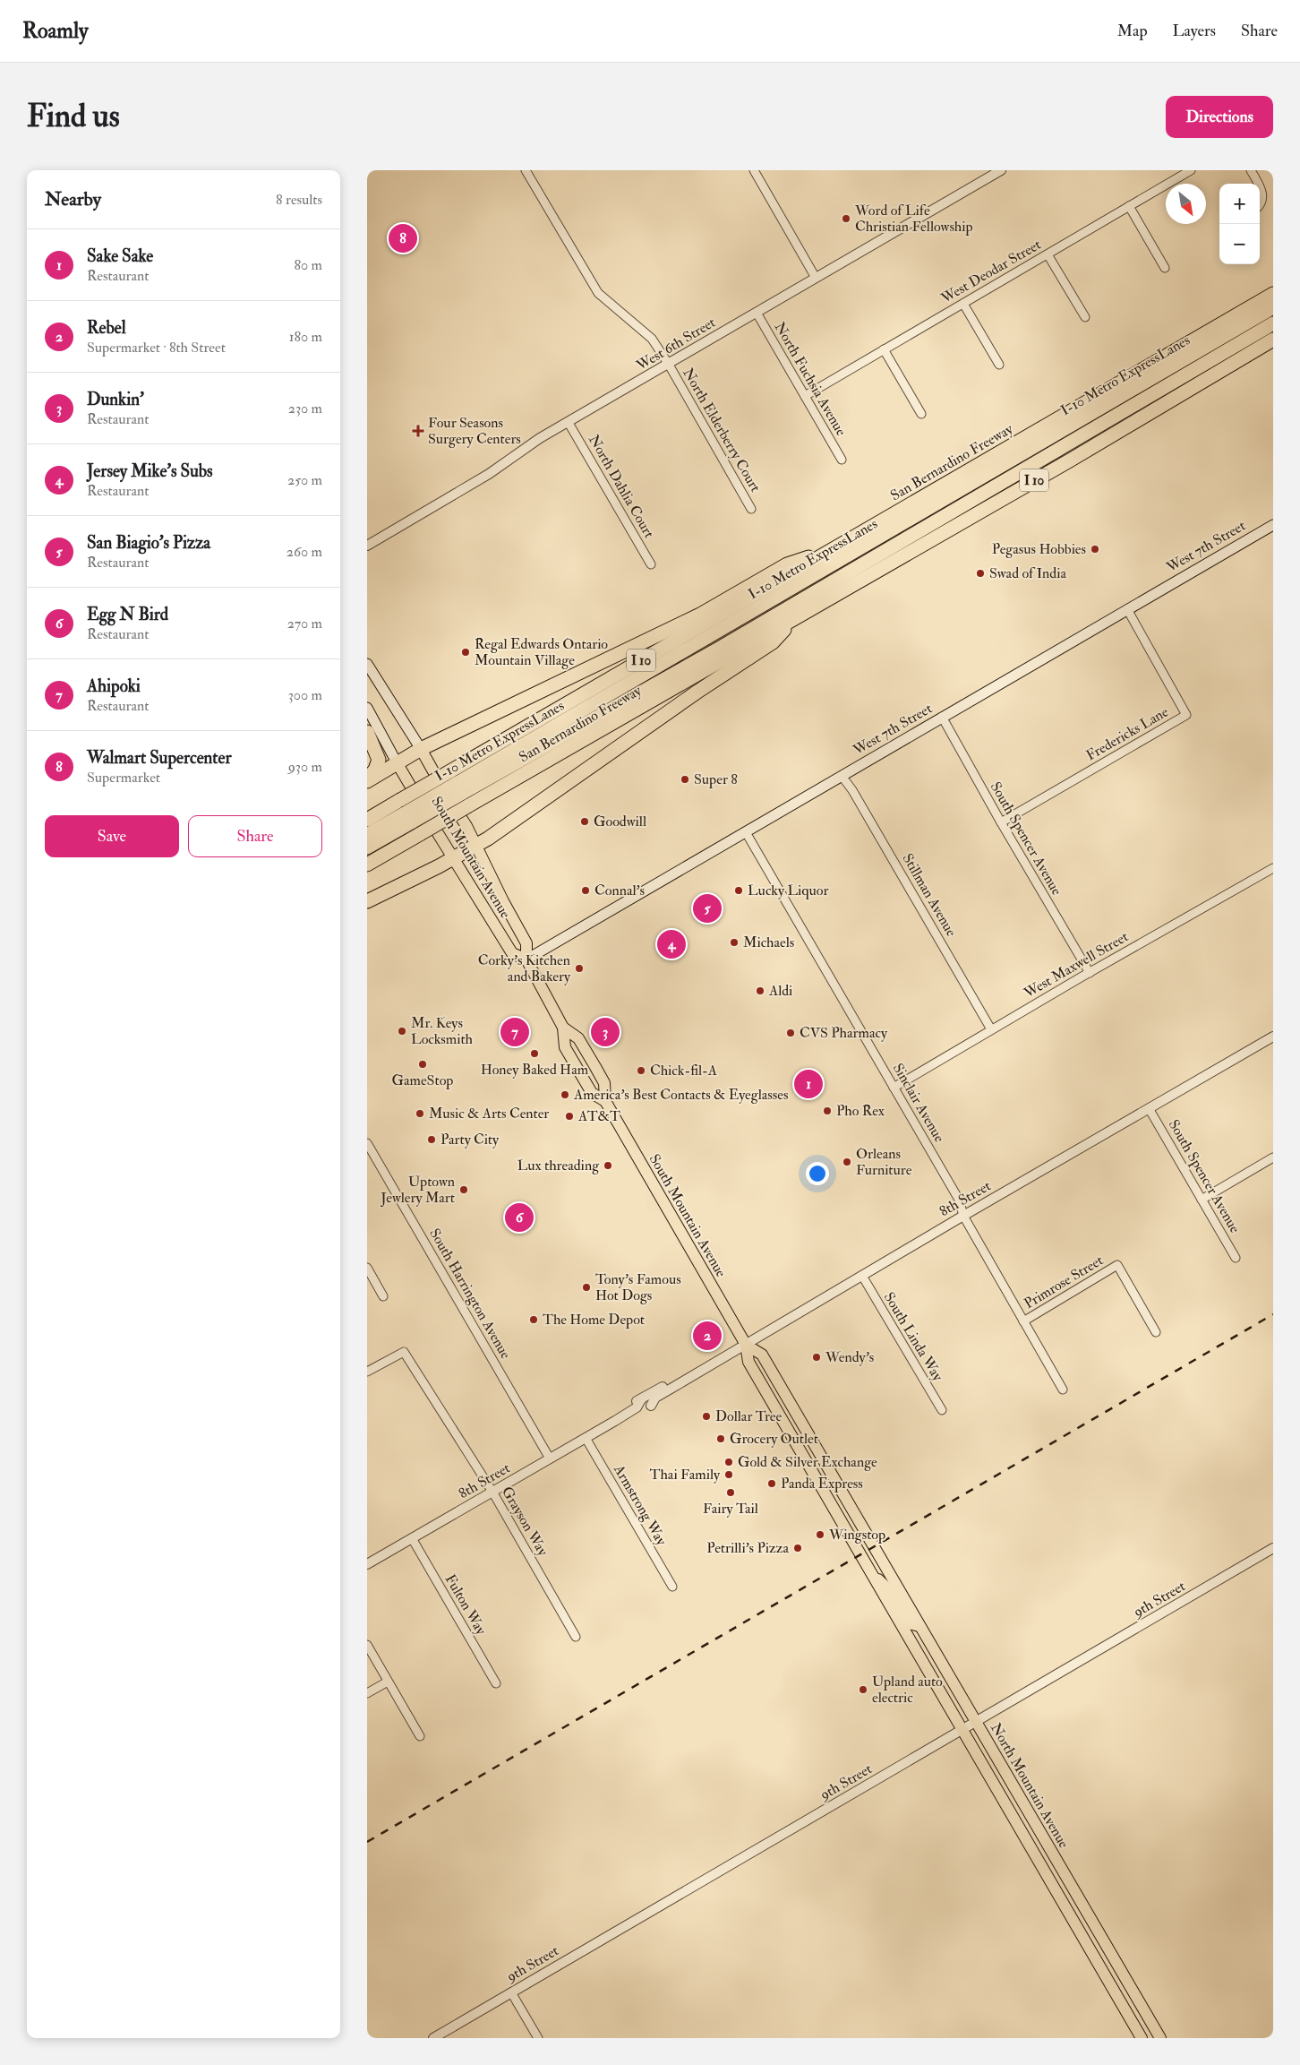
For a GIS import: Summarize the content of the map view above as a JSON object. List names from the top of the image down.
{
  "streets": {
    "highway": ["I-10 Metro ExpressLanes", "San Bernardino Freeway", "I 10"],
    "main road": ["West 7th Street", "South Mountain Avenue", "North Mountain Avenue"],
    "street": [
      "West Deodar Street",
      "West 6th Street",
      "North Fuchsia Avenue",
      "North Elderberry Court",
      "North Dahlia Court",
      "Fredericks Lane",
      "South Spencer Avenue",
      "Stillman Avenue",
      "West Maxwell Street",
      "Sinclair Avenue",
      "8th Street",
      "Primrose Street",
      "South Harrington Avenue",
      "South Linda Way",
      "Armstrong Way",
      "Grayson Way",
      "9th Street",
      "Fulton Way"
    ]
  },
  "crossings": [
    ["West Deodar Street", "North Fuchsia Avenue"],
    ["West 6th Street", "North Fuchsia Avenue"],
    ["West 6th Street", "North Elderberry Court"],
    ["West 6th Street", "North Dahlia Court"],
    ["West 7th Street", "Fredericks Lane"],
    ["West 7th Street", "South Spencer Avenue"],
    ["West 7th Street", "South Mountain Avenue"],
    ["West 7th Street", "Stillman Avenue"],
    ["West 7th Street", "Sinclair Avenue"],
    ["Fredericks Lane", "South Spencer Avenue"],
    ["South Spencer Avenue", "West Maxwell Street"],
    ["South Spencer Avenue", "8th Street"],
    ["South Mountain Avenue", "8th Street"],
    ["South Mountain Avenue", "North Mountain Avenue"],
    ["Stillman Avenue", "West Maxwell Street"],
    ["West Maxwell Street", "Sinclair Avenue"],
    ["Sinclair Avenue", "8th Street"],
    ["Sinclair Avenue", "Primrose Street"],
    ["8th Street", "South Harrington Avenue"],
    ["8th Street", "South Linda Way"],
    ["8th Street", "Armstrong Way"],
    ["8th Street", "Grayson Way"],
    ["8th Street", "Fulton Way"],
    ["9th Street", "North Mountain Avenue"]
  ],
  "places": {
    "other": [
      "Word of Life Christian Fellowship",
      "Pegasus Hobbies",
      "Swad of India",
      "Regal Edwards Ontario Mountain Village",
      "Super 8",
      "Goodwill",
      "Connal's",
      "Lucky Liquor",
      "Michaels",
      "Corky's Kitchen and Bakery",
      "Aldi",
      "Mr. Keys Locksmith",
      "CVS Pharmacy",
      "Honey Baked Ham",
      "GameStop",
      "Chick-fil-A",
      "America's Best Contacts & Eyeglasses",
      "Pho Rex",
      "Music & Arts Center",
      "AT&T",
      "Party City",
      "Orleans Furniture",
      "Lux threading",
      "Uptown Jewlery Mart",
      "Tony's Famous Hot Dogs",
      "The Home Depot",
      "Wendy's",
      "Dollar Tree",
      "Grocery Outlet",
      "Gold & Silver Exchange",
      "Thai Family",
      "Panda Express",
      "Fairy Tail",
      "Wingstop",
      "Petrilli's Pizza",
      "Upland auto electric"
    ],
    "health": ["Four Seasons Surgery Centers"]
  },
  "north": "bottom right",
  "page": {
    "header": "Roamly",
    "nav": ["Map", "Layers", "Share"],
    "buttons": [
      "Directions",
      ["Save", "Share"]
    ],
    "title": "Find us",
    "heading": ["Nearby", "8 results"],
    "map_buttons": ["+", "−"],
    "pins": [
      "8",
      "5",
      "4",
      "3",
      "7",
      "1",
      "6",
      "2"
    ],
    "list": [
      {
        "mark": "1",
        "name": "Sake Sake",
        "note": "Restaurant",
        "value": "80 m"
      },
      {
        "mark": "2",
        "name": "Rebel",
        "note": "Supermarket · 8th Street",
        "value": "180 m"
      },
      {
        "mark": "3",
        "name": "Dunkin'",
        "note": "Restaurant",
        "value": "230 m"
      },
      {
        "mark": "4",
        "name": "Jersey Mike's Subs",
        "note": "Restaurant",
        "value": "250 m"
      },
      {
        "mark": "5",
        "name": "San Biagio's Pizza",
        "note": "Restaurant",
        "value": "260 m"
      },
      {
        "mark": "6",
        "name": "Egg N Bird",
        "note": "Restaurant",
        "value": "270 m"
      },
      {
        "mark": "7",
        "name": "Ahipoki",
        "note": "Restaurant",
        "value": "300 m"
      },
      {
        "mark": "8",
        "name": "Walmart Supercenter",
        "note": "Supermarket",
        "value": "930 m"
      }
    ]
  }
}
